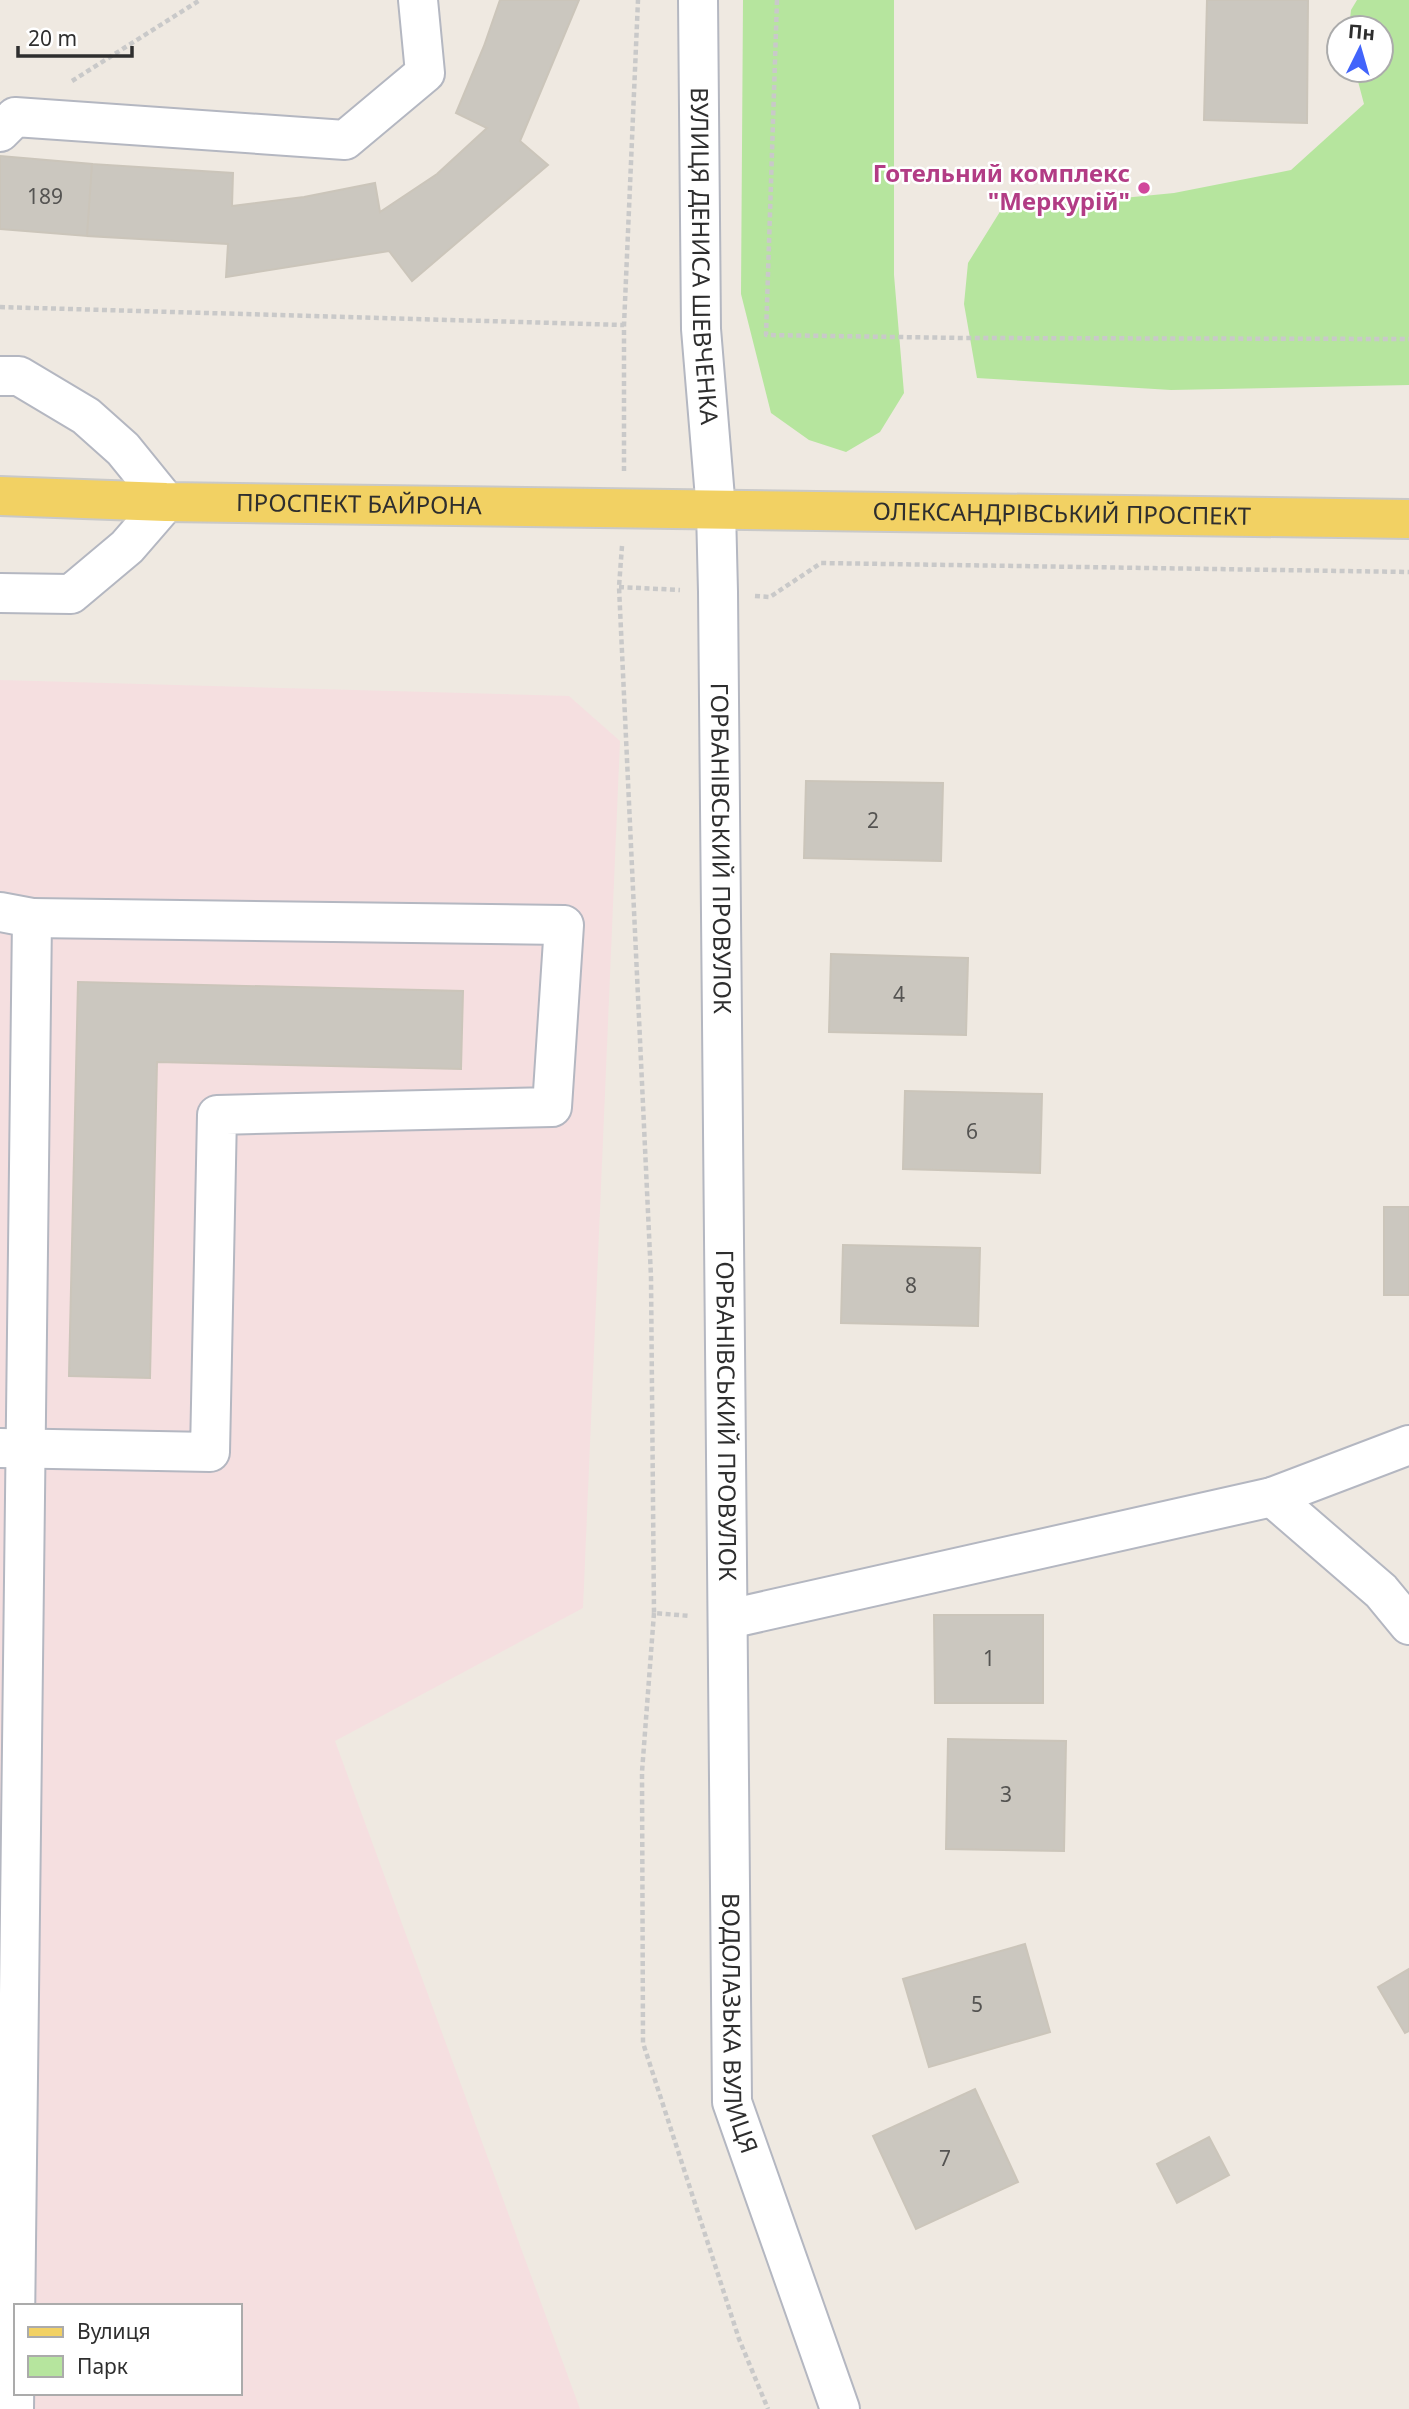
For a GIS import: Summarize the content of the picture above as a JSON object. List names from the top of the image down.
{
  "streets": {
    "main road": ["ПРОСПЕКТ БАЙРОНА", "ОЛЕКСАНДРІВСЬКИЙ ПРОСПЕКТ"],
    "street": ["ВУЛИЦЯ ДЕНИСА ШЕВЧЕНКА", "ГОРБАНІВСЬКИЙ ПРОВУЛОК", "ВОДОЛАЗЬКА ВУЛИЦЯ"]
  },
  "crossings": [
    ["ВУЛИЦЯ ДЕНИСА ШЕВЧЕНКА", "ПРОСПЕКТ БАЙРОНА"],
    ["ВУЛИЦЯ ДЕНИСА ШЕВЧЕНКА", "ОЛЕКСАНДРІВСЬКИЙ ПРОСПЕКТ"],
    ["ВУЛИЦЯ ДЕНИСА ШЕВЧЕНКА", "ГОРБАНІВСЬКИЙ ПРОВУЛОК"],
    ["ПРОСПЕКТ БАЙРОНА", "ОЛЕКСАНДРІВСЬКИЙ ПРОСПЕКТ"],
    ["ПРОСПЕКТ БАЙРОНА", "ГОРБАНІВСЬКИЙ ПРОВУЛОК"],
    ["ОЛЕКСАНДРІВСЬКИЙ ПРОСПЕКТ", "ГОРБАНІВСЬКИЙ ПРОВУЛОК"],
    ["ГОРБАНІВСЬКИЙ ПРОВУЛОК", "ВОДОЛАЗЬКА ВУЛИЦЯ"]
  ],
  "places": ["Готельний комплекс \"Меркурій\""],
  "house_numbers": [
    "189",
    "2",
    "4",
    "6",
    "8",
    "1",
    "3",
    "5",
    "7"
  ],
  "legend": ["Вулиця", "Парк"],
  "scale_bar": "20 m",
  "north": "top"
}
